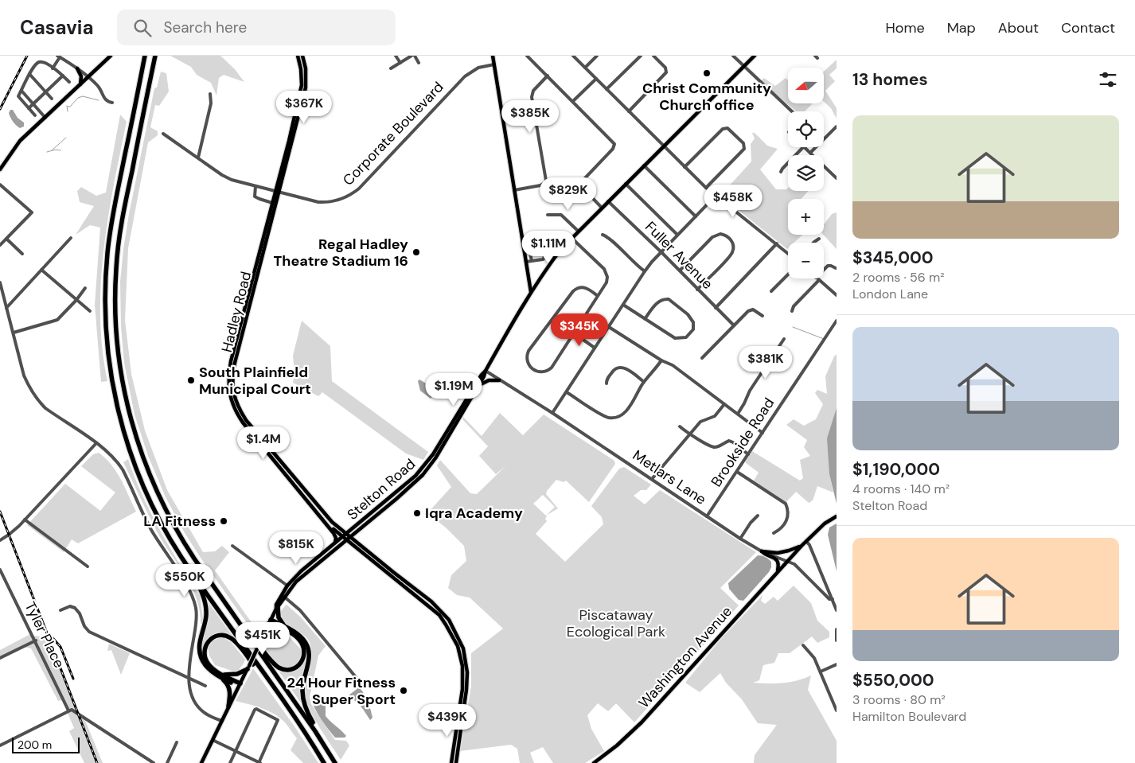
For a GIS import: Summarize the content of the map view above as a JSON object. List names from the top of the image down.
{
  "streets": {
    "main road": ["Hadley Road", "Stelton Road", "Washington Avenue"],
    "street": [
      "Corporate Boulevard",
      "Fuller Avenue",
      "Brookside Road",
      "Metlars Lane",
      "Tyler Place"
    ]
  },
  "crossings": [
    ["Corporate Boulevard", "Hadley Road"],
    ["Fuller Avenue", "Stelton Road"],
    ["Hadley Road", "Stelton Road"],
    ["Brookside Road", "Metlars Lane"],
    ["Metlars Lane", "Stelton Road"],
    ["Metlars Lane", "Washington Avenue"]
  ],
  "parks": ["Piscataway Ecological Park"],
  "places": [
    "Christ Community Church office",
    "Regal Hadley Theatre Stadium 16",
    "South Plainfield Municipal Court",
    "Iqra Academy",
    "LA Fitness",
    "24 Hour Fitness Super Sport"
  ],
  "scale_bar": "200 m",
  "north": "left",
  "page": {
    "header": "Casavia",
    "search": "Search here",
    "nav": [
      "Home",
      "Map",
      "About",
      "Contact"
    ],
    "heading": "13 homes",
    "map_buttons": ["+", "−"],
    "price": [
      "$367K",
      "$385K",
      "$829K",
      "$458K",
      "$1.11M",
      "$345K",
      "$381K",
      "$1.19M",
      "$1.4M",
      "$815K",
      "$550K",
      "$451K",
      "$439K"
    ],
    "list": [
      {
        "name": "$345,000",
        "note": "2 rooms · 56 m² · London Lane"
      },
      {
        "name": "$1,190,000",
        "note": "4 rooms · 140 m² · Stelton Road"
      },
      {
        "name": "$550,000",
        "note": "3 rooms · 80 m² · Hamilton Boulevard"
      }
    ],
    "scale": "200 m"
  }
}
